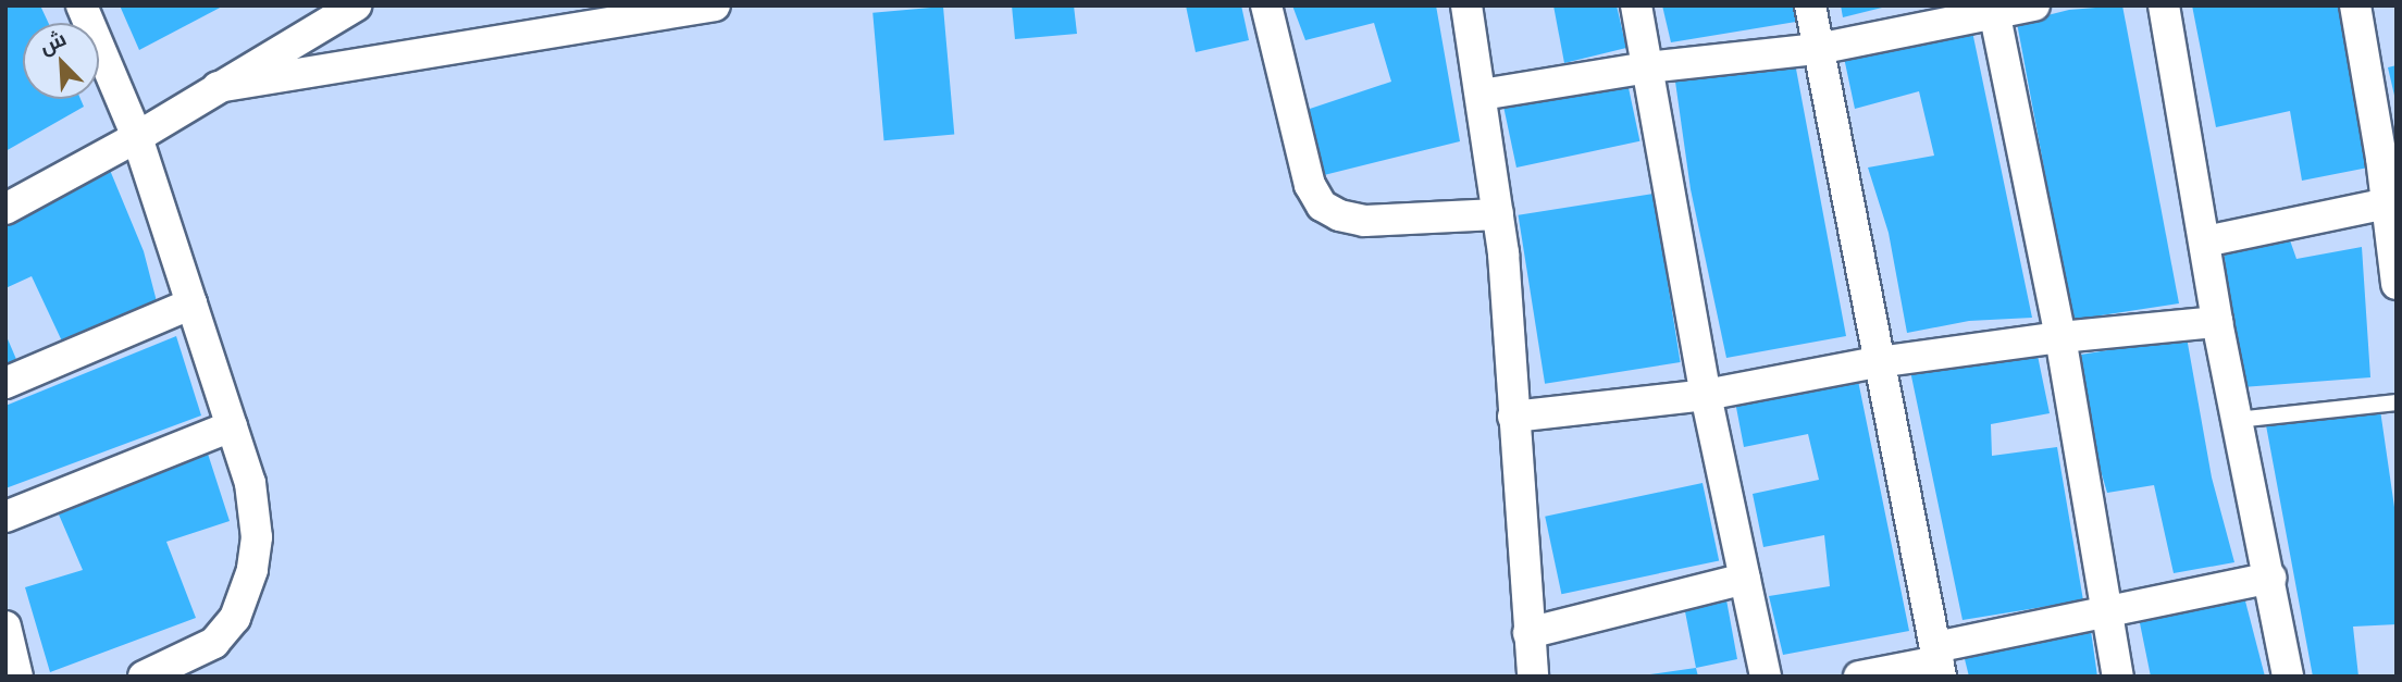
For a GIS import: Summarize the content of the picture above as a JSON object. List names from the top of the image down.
{
  "north": "top left"
}
